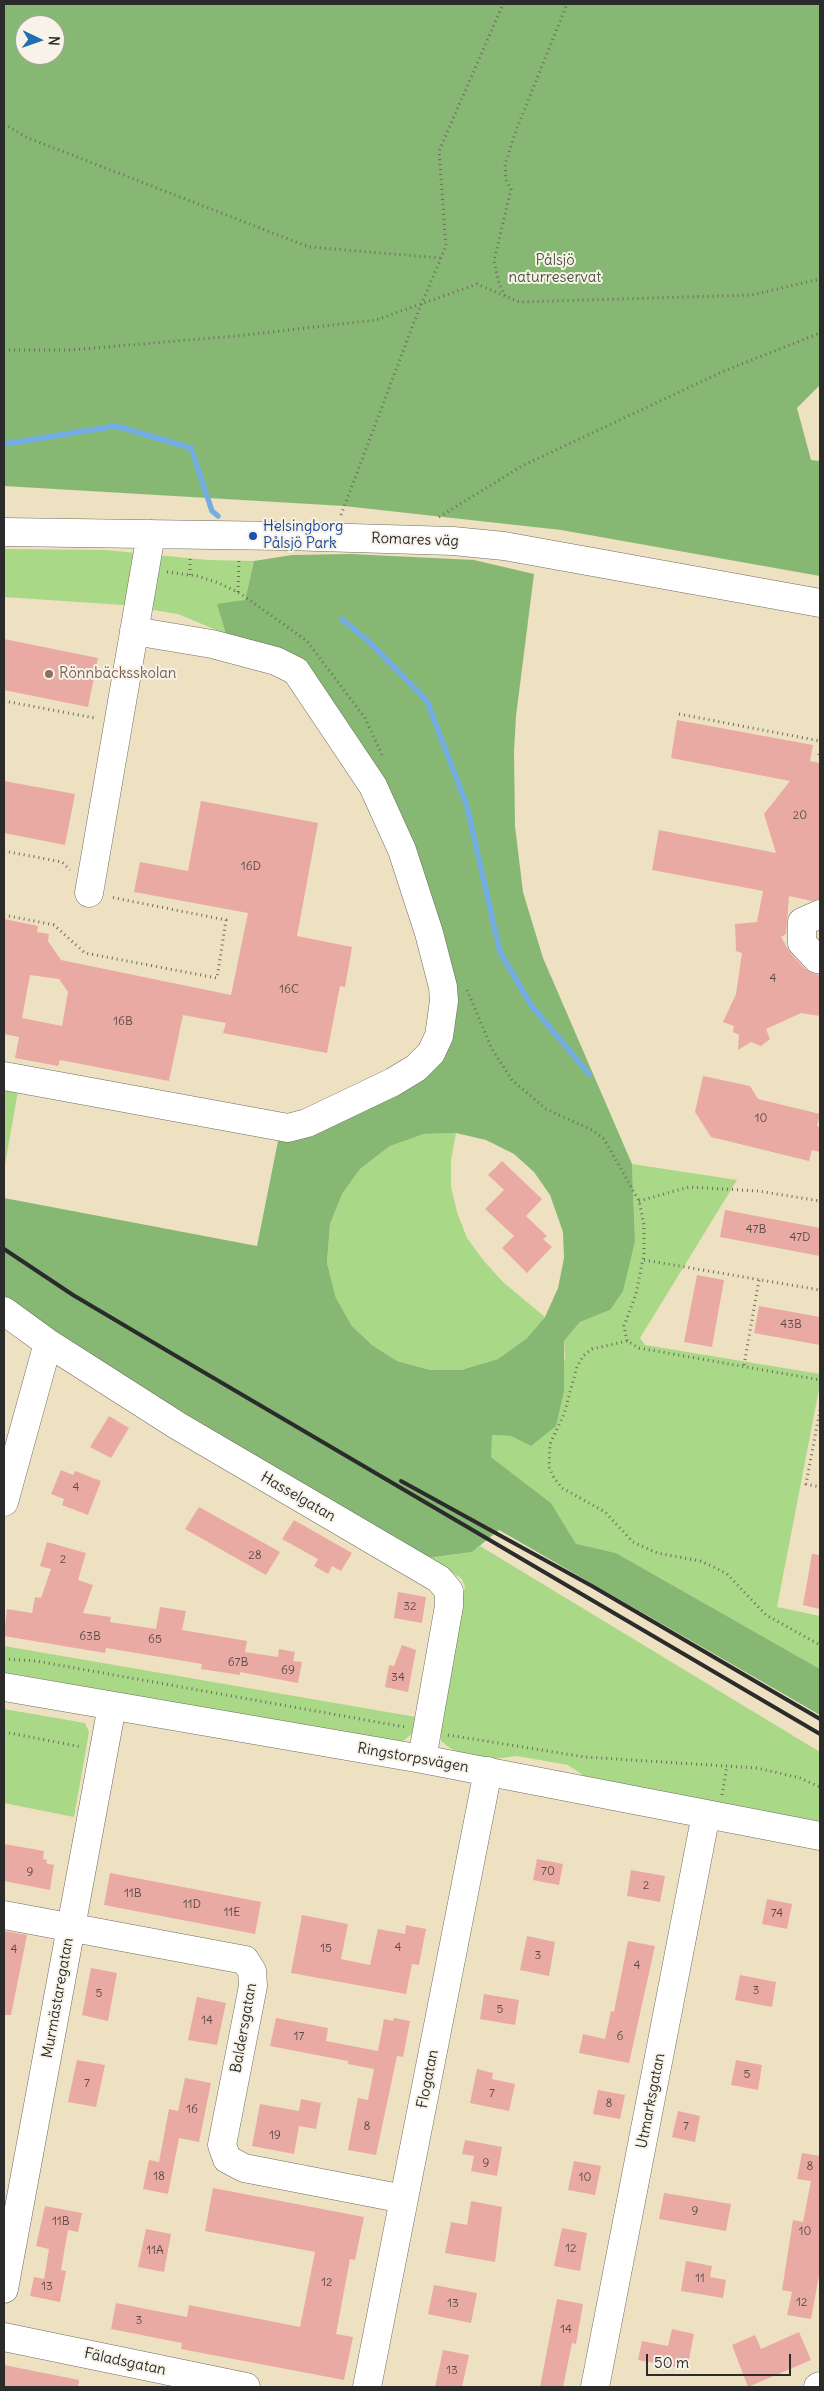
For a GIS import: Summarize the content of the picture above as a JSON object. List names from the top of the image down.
{
  "streets": {
    "street": [
      "Romares väg",
      "Hasselgatan",
      "Ringstorpsvägen",
      "Murmästaregatan",
      "Baldersgatan",
      "Flogatan",
      "Utmarksgatan",
      "Fäladsgatan"
    ]
  },
  "crossings": [
    ["Hasselgatan", "Ringstorpsvägen"],
    ["Ringstorpsvägen", "Murmästaregatan"],
    ["Ringstorpsvägen", "Flogatan"],
    ["Ringstorpsvägen", "Utmarksgatan"],
    ["Murmästaregatan", "Baldersgatan"],
    ["Baldersgatan", "Flogatan"]
  ],
  "parks": ["Pålsjö naturreservat"],
  "places": ["Helsingborg Pålsjö Park", "Rönnbäcksskolan"],
  "house_numbers": [
    "20",
    "16D",
    "4",
    "16C",
    "16B",
    "10",
    "47B",
    "47D",
    "43B",
    "4",
    "28",
    "2",
    "32",
    "63B",
    "65",
    "67B",
    "69",
    "34",
    "70",
    "9",
    "2",
    "11B",
    "11D",
    "11E",
    "74",
    "4",
    "15",
    "4",
    "3",
    "4",
    "3",
    "5",
    "5",
    "14",
    "17",
    "6",
    "5",
    "7",
    "7",
    "8",
    "16",
    "8",
    "7",
    "19",
    "9",
    "8",
    "18",
    "10",
    "9",
    "11B",
    "10",
    "12",
    "11A",
    "11",
    "12",
    "13",
    "12",
    "13",
    "3",
    "14",
    "13"
  ],
  "scale_bar": "50 m",
  "north": "right"
}
